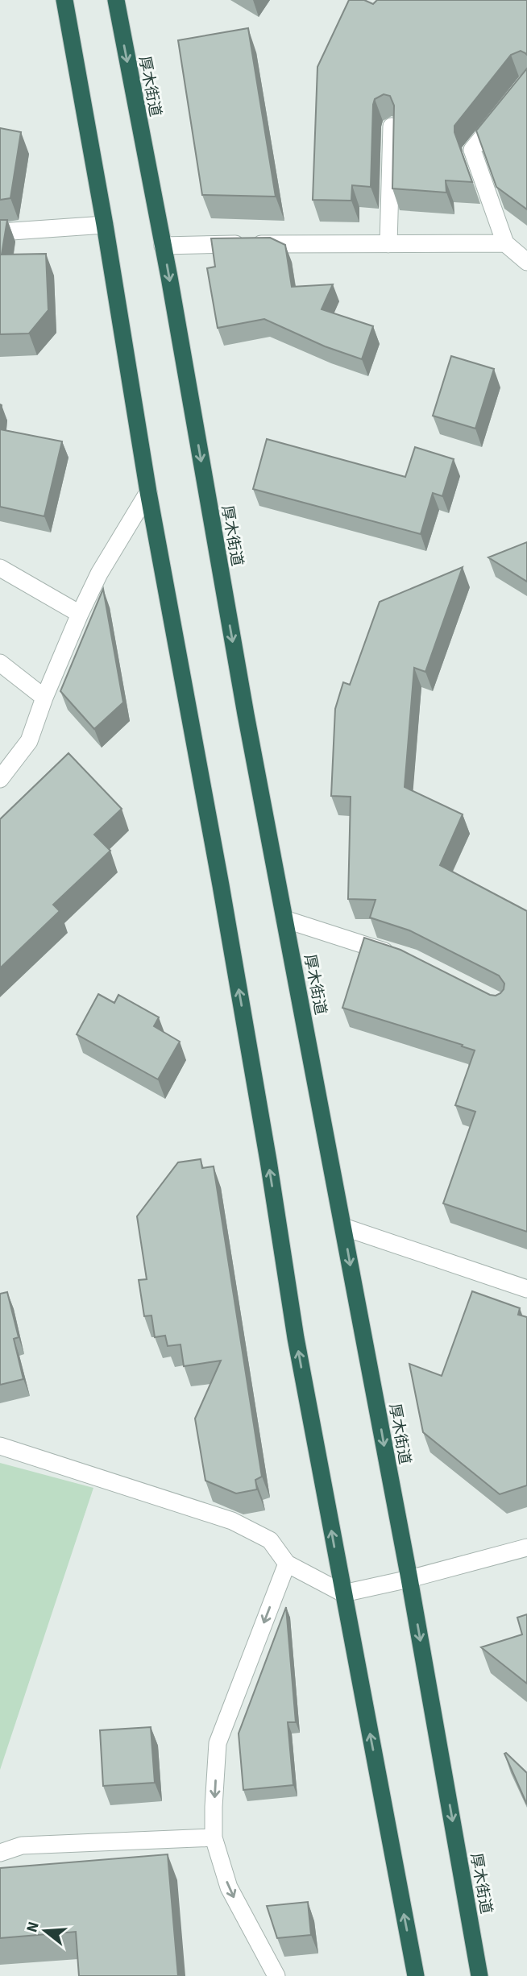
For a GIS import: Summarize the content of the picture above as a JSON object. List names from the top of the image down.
{
  "streets": {
    "highway": ["厚木街道"]
  },
  "north": "left"
}
